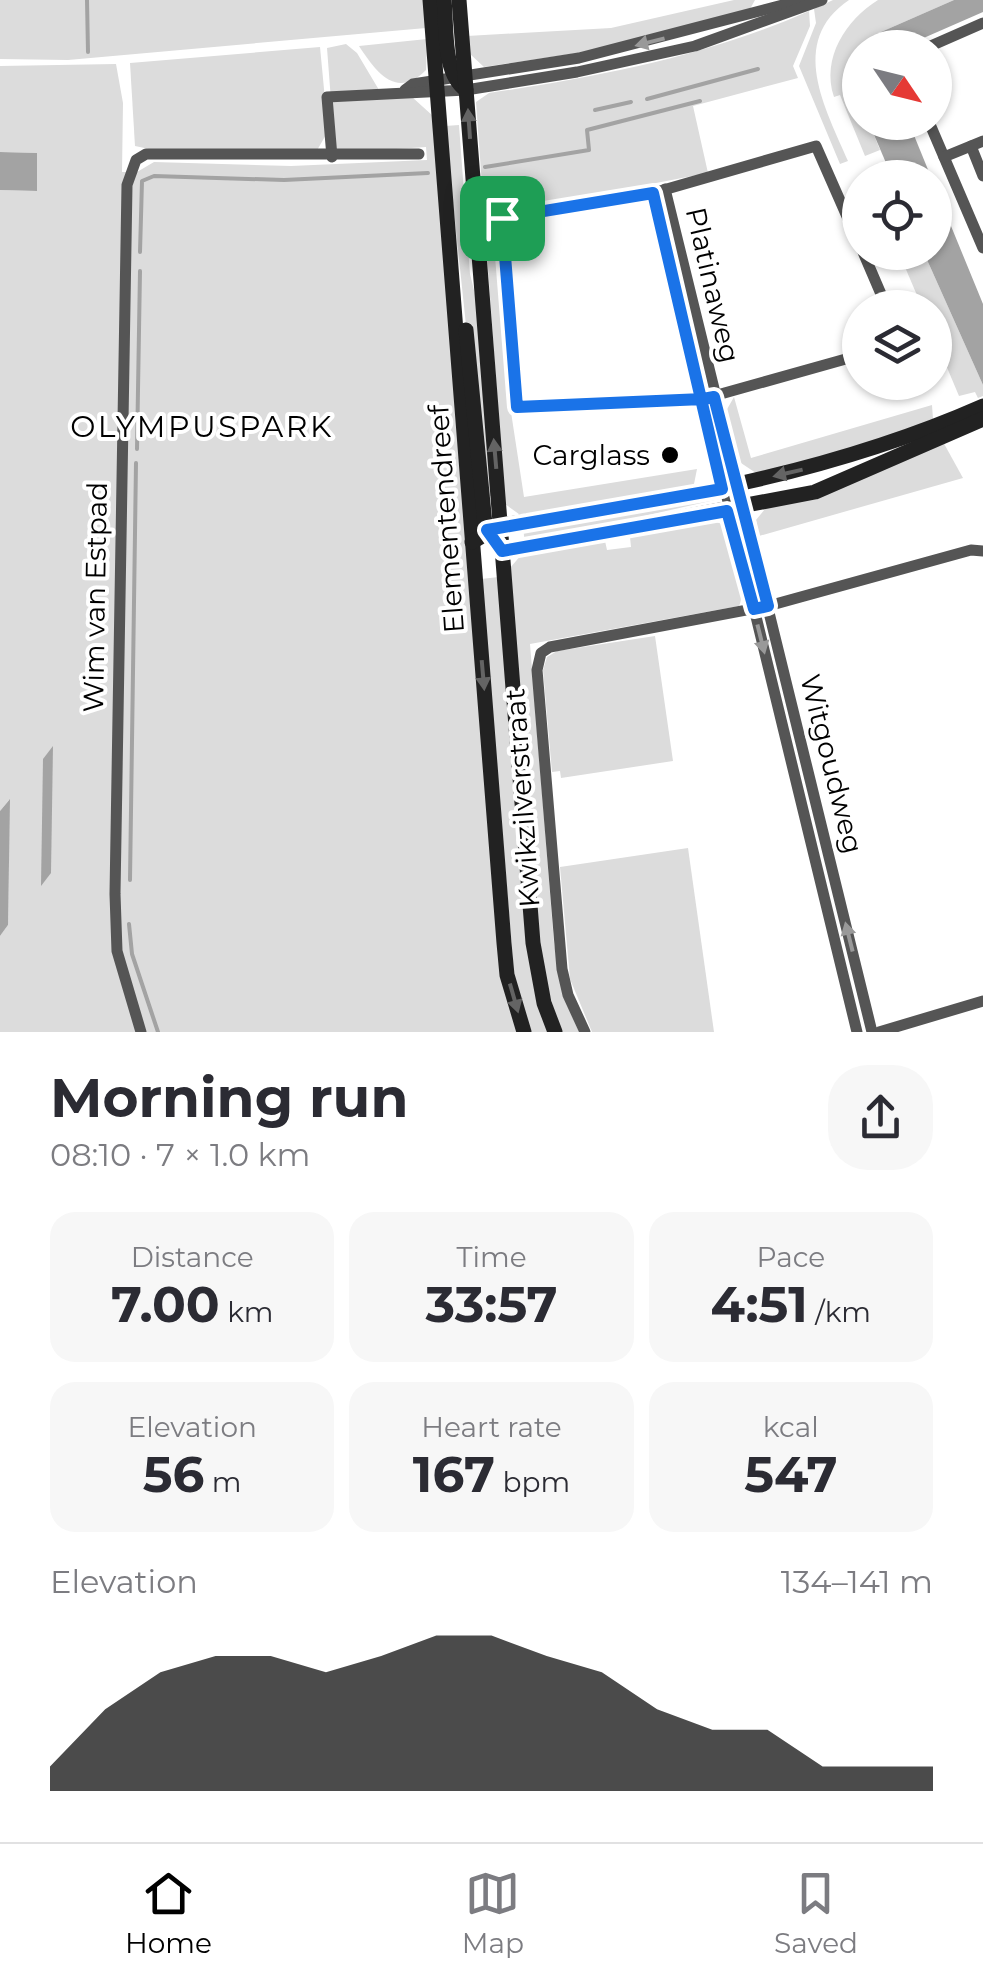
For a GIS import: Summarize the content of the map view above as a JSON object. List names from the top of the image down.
{
  "streets": {
    "main road": ["Elementendreef"],
    "street": [
      "Platinaweg",
      "Wim van Estpad",
      "Witgoudweg",
      "Kwikzilverstraat"
    ]
  },
  "crossings": [
    ["Platinaweg", "Witgoudweg"],
    ["Witgoudweg", "Kwikzilverstraat"]
  ],
  "districts": ["OLYMPUSPARK"],
  "places": ["Carglass"],
  "north": "bottom right",
  "page": {
    "heading": ["Morning run", "08:10 · 7 × 1.0 km"],
    "stats": [
      ["Distance", "7.00 km"],
      ["Time", "33:57"],
      ["Pace", "4:51 /km"],
      ["Elevation", "56 m"],
      ["Heart rate", "167 bpm"],
      ["kcal", "547"]
    ],
    "chart": ["Elevation", "134–141 m"],
    "tabs": ["Home", "Map", "Saved"]
  }
}
